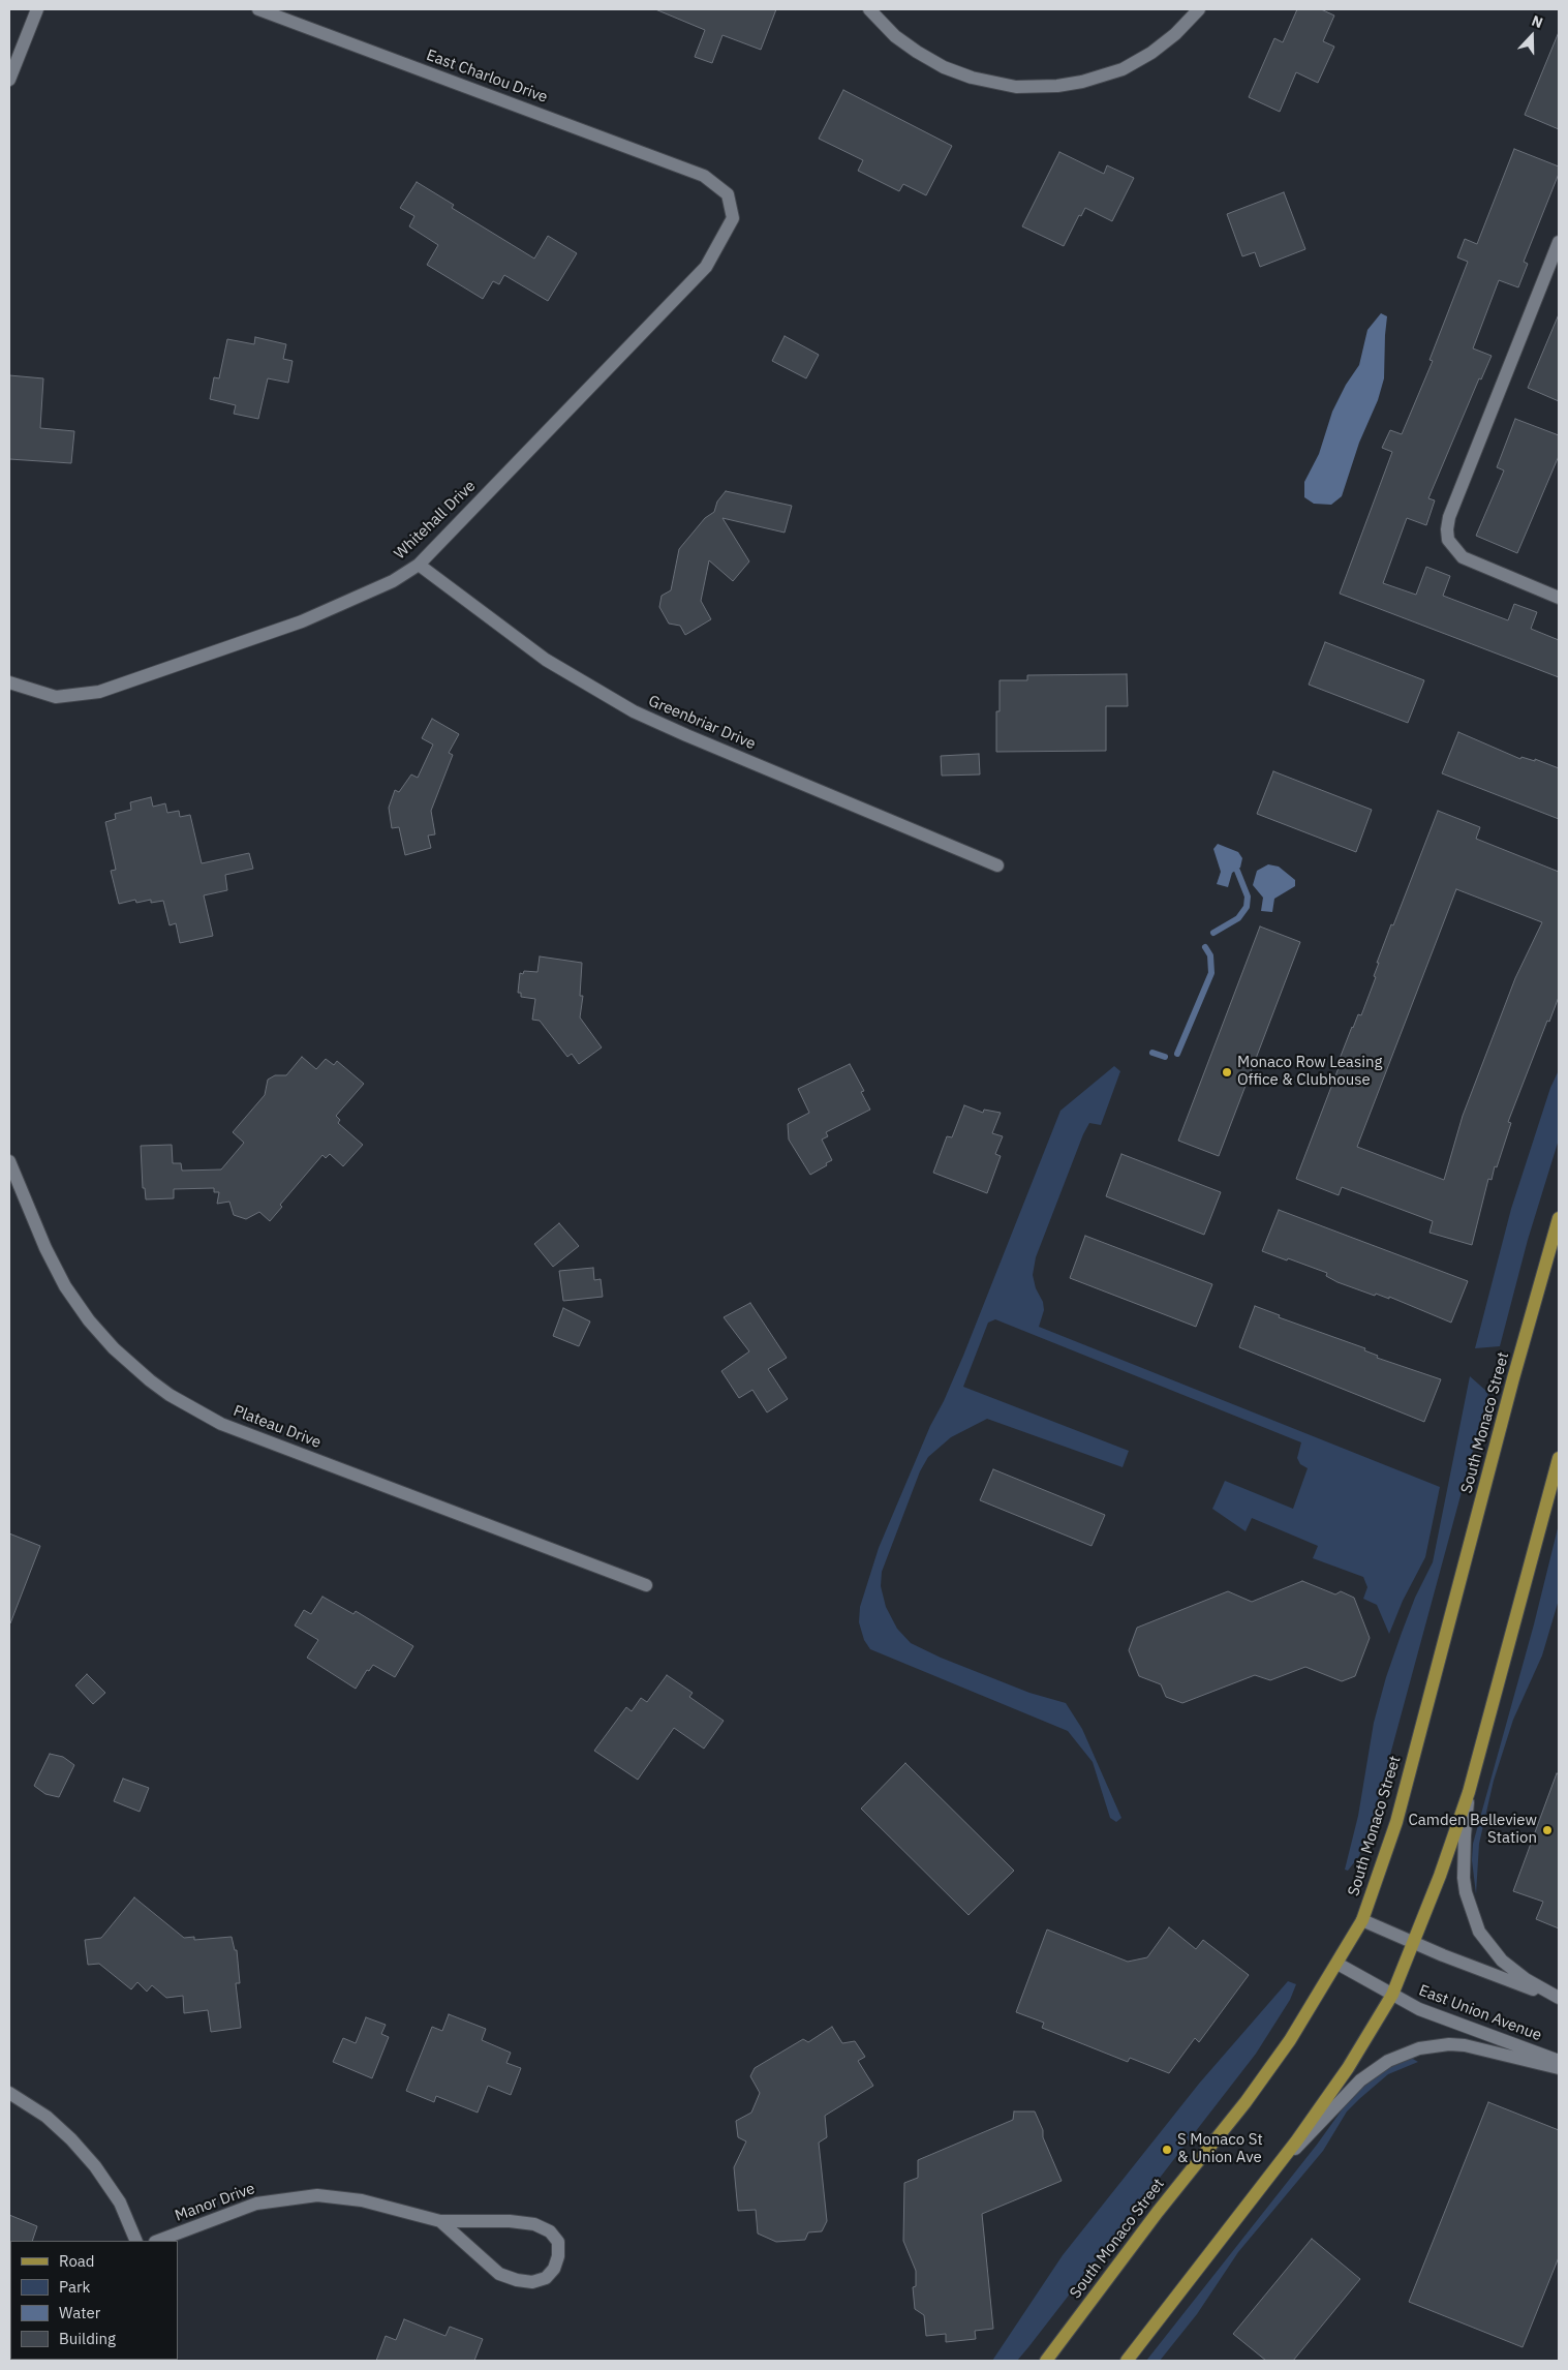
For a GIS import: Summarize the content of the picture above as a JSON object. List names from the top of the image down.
{
  "streets": {
    "main road": ["South Monaco Street"],
    "street": [
      "East Charlou Drive",
      "Whitehall Drive",
      "Greenbriar Drive",
      "Plateau Drive",
      "East Union Avenue",
      "Manor Drive"
    ]
  },
  "crossings": [
    ["East Charlou Drive", "Whitehall Drive"],
    ["Whitehall Drive", "Greenbriar Drive"],
    ["South Monaco Street", "East Union Avenue"]
  ],
  "places": ["Monaco Row Leasing Office & Clubhouse", "Camden Belleview Station", "S Monaco St & Union Ave"],
  "legend": [
    "Road",
    "Park",
    "Water",
    "Building"
  ],
  "north": "top"
}
